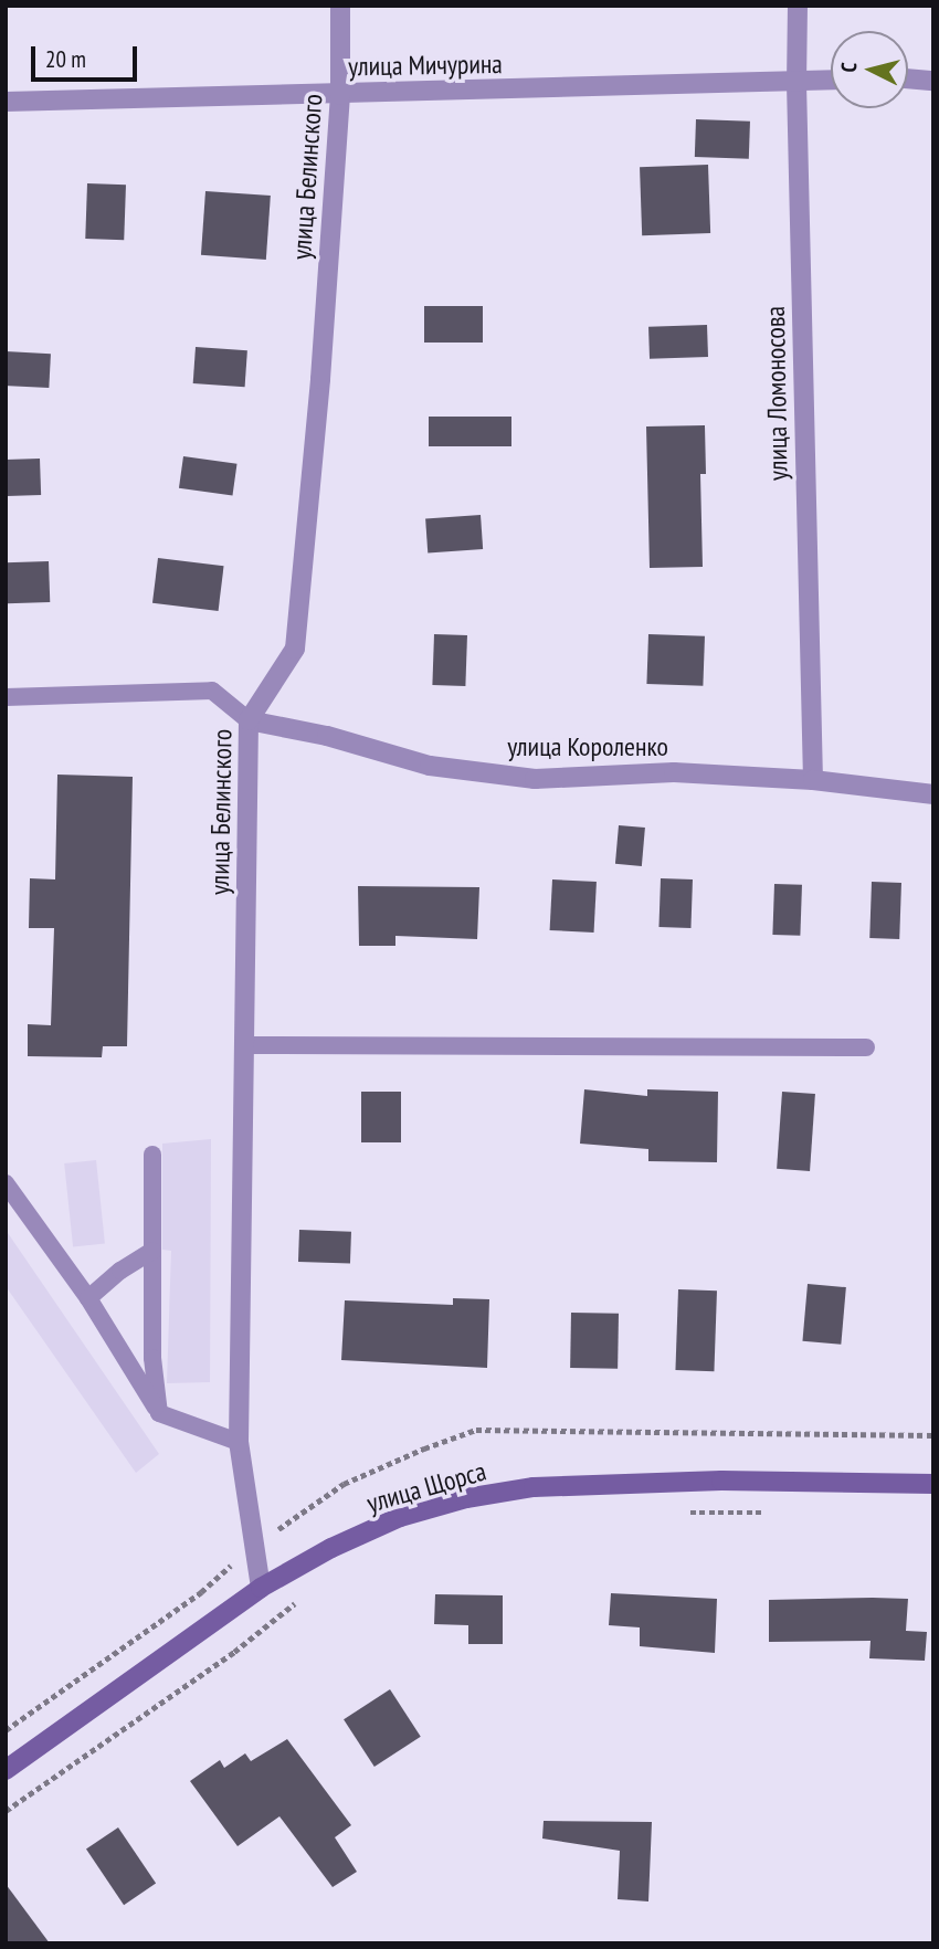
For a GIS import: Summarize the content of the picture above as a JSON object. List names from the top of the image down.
{
  "streets": {
    "main road": ["улица Щорса"],
    "street": [
      "улица Мичурина",
      "улица Белинского",
      "улица Ломоносова",
      "улица Короленко"
    ]
  },
  "crossings": [
    ["улица Мичурина", "улица Белинского"],
    ["улица Мичурина", "улица Ломоносова"],
    ["улица Белинского", "улица Короленко"],
    ["улица Белинского", "улица Щорса"],
    ["улица Ломоносова", "улица Короленко"]
  ],
  "scale_bar": "20 m",
  "north": "left"
}
